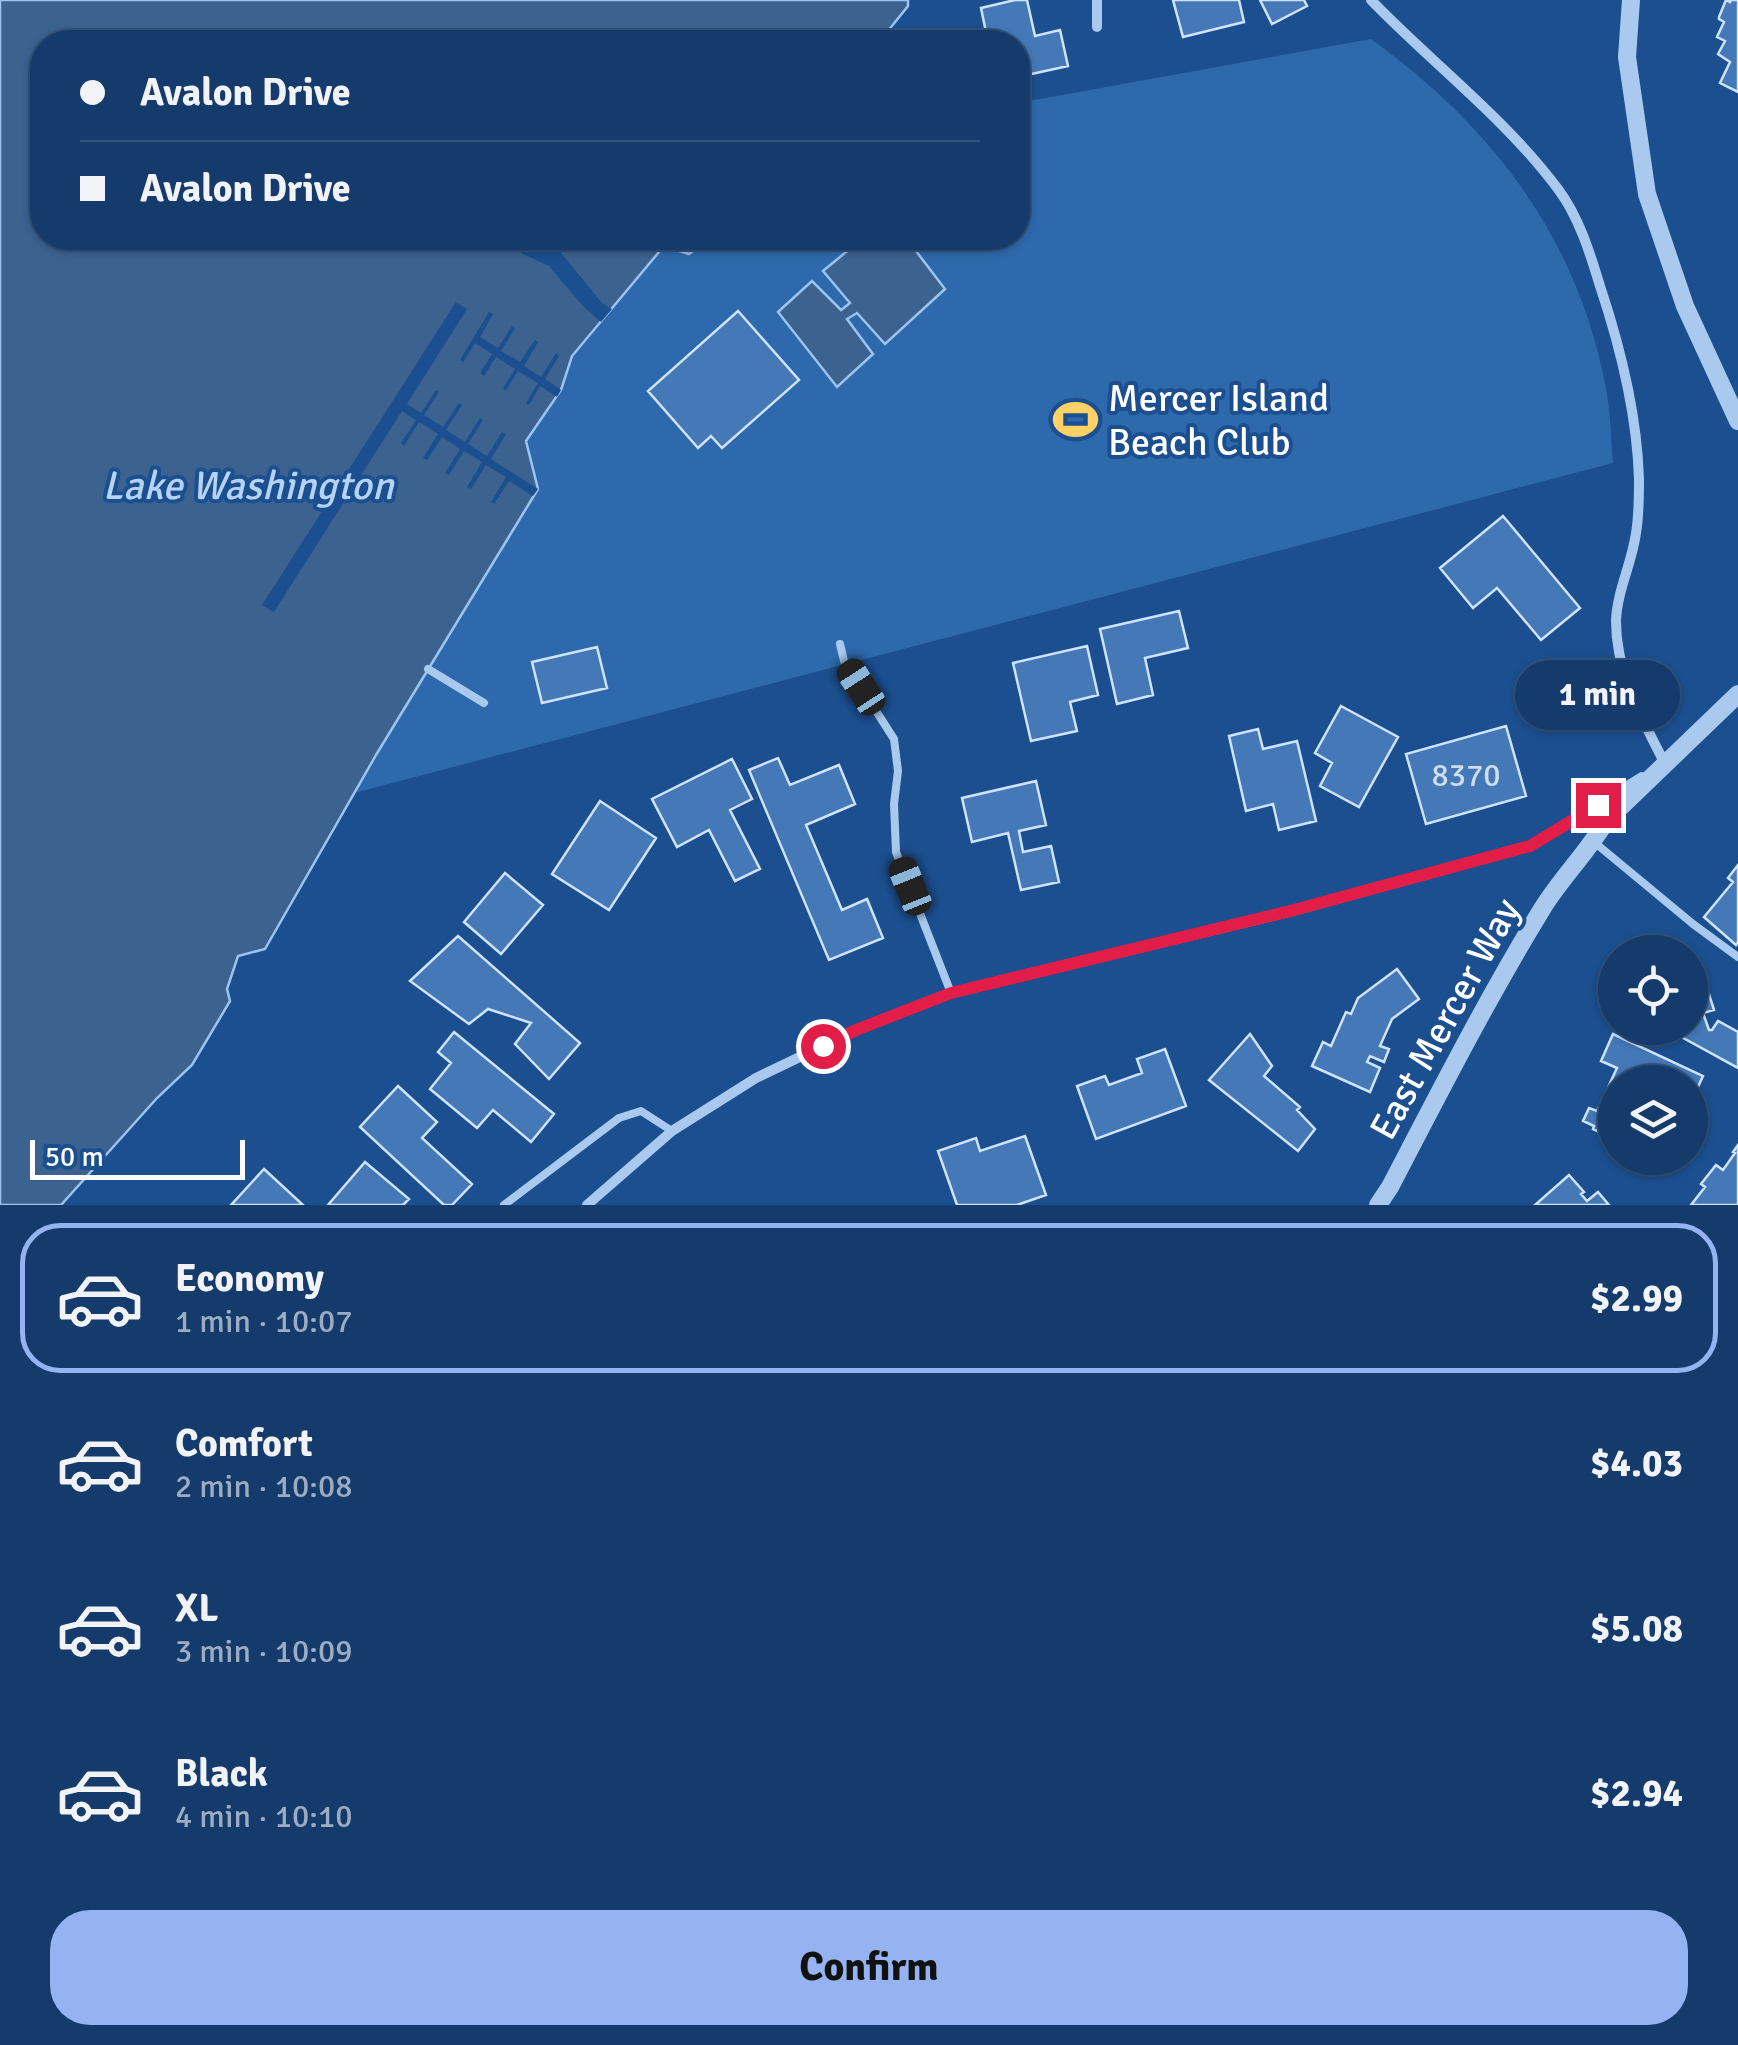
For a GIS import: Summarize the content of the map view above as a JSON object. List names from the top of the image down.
{
  "streets": {
    "street": ["East Mercer Way"]
  },
  "water": ["Lake Washington"],
  "places": {
    "sports": ["Mercer Island Beach Club"]
  },
  "house_numbers": ["8370"],
  "scale_bar": "50 m",
  "page": {
    "banner": ["Avalon Drive", "Avalon Drive"],
    "bubble": "1 min",
    "scale": "50 m",
    "list": [
      {
        "name": "Economy",
        "note": "1 min · 10:07",
        "value": "$2.99"
      },
      {
        "name": "Comfort",
        "note": "2 min · 10:08",
        "value": "$4.03"
      },
      {
        "name": "XL",
        "note": "3 min · 10:09",
        "value": "$5.08"
      },
      {
        "name": "Black",
        "note": "4 min · 10:10",
        "value": "$2.94"
      }
    ],
    "buttons": "Confirm"
  }
}
